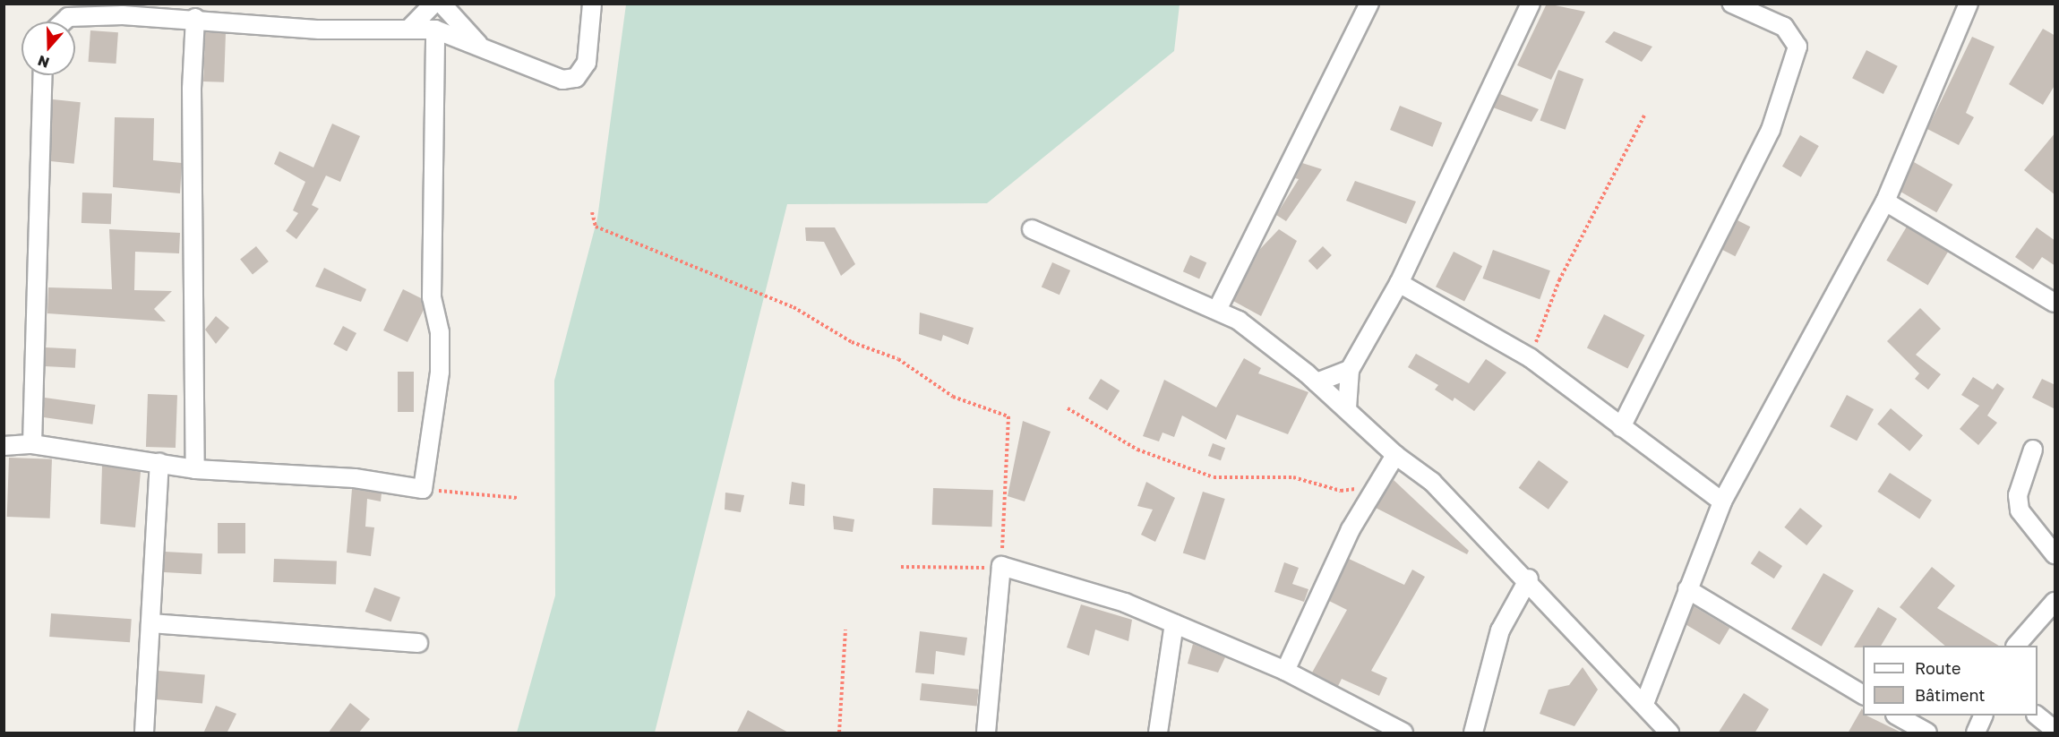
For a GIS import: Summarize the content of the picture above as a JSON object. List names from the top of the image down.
{
  "legend": ["Route", "Bâtiment"],
  "north": "bottom"
}
